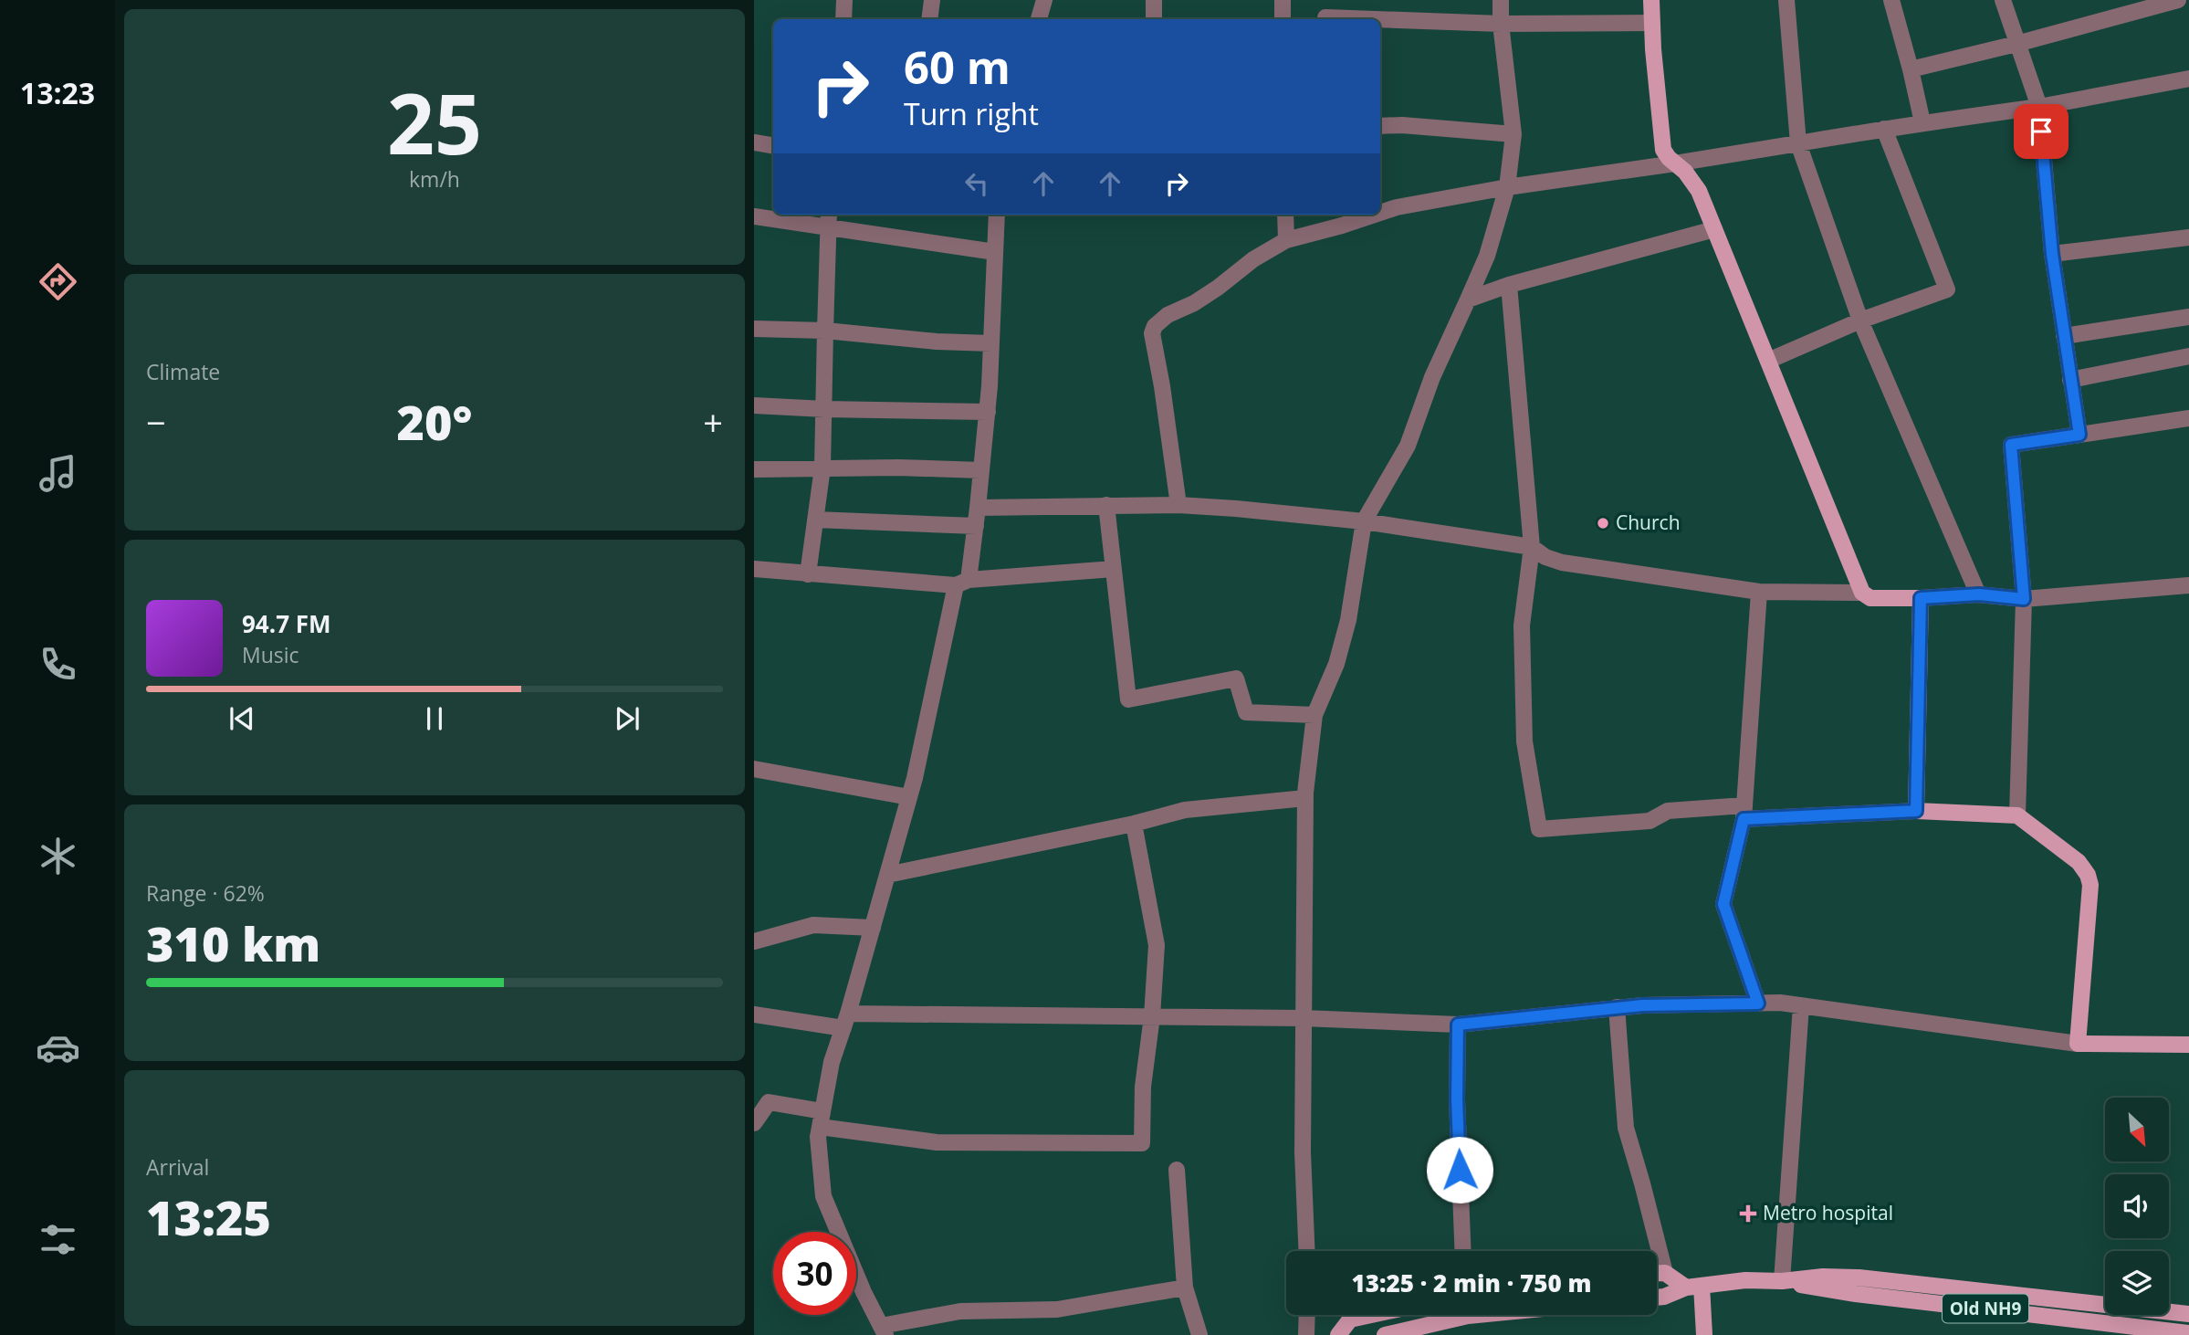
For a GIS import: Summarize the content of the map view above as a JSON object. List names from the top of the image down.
{
  "streets": {
    "main road": ["Old NH9"]
  },
  "places": {
    "other": ["Church"],
    "health": ["Metro hospital"]
  },
  "north": "bottom right",
  "page": {
    "tabs": "13:23",
    "tile": [
      ["25", "km/h"],
      "Climate",
      ["Range · 62%", "310 km"],
      ["Arrival", "13:25"]
    ],
    "turn": ["60 m", "Turn right"],
    "heat": ["−", "20°", "+"],
    "song": ["94.7 FM", "Music"],
    "limit": "30",
    "trip": "13:25 · 2 min · 750 m"
  }
}
